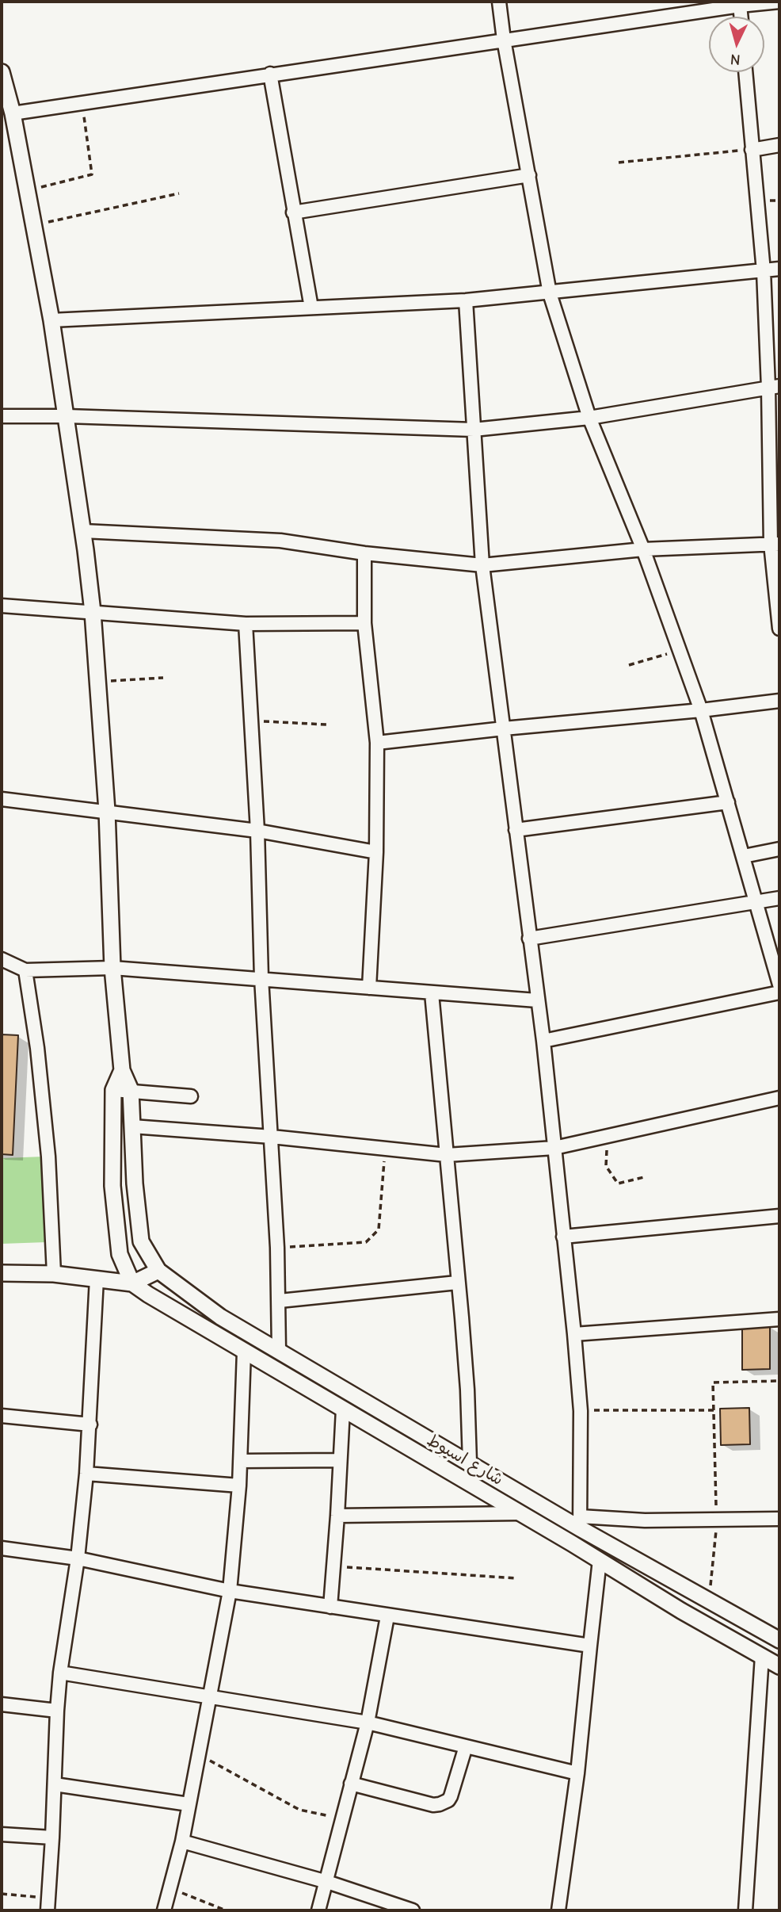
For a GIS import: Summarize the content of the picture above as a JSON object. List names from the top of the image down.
{
  "streets": {
    "street": ["شارع اسيوط"]
  },
  "north": "bottom"
}
